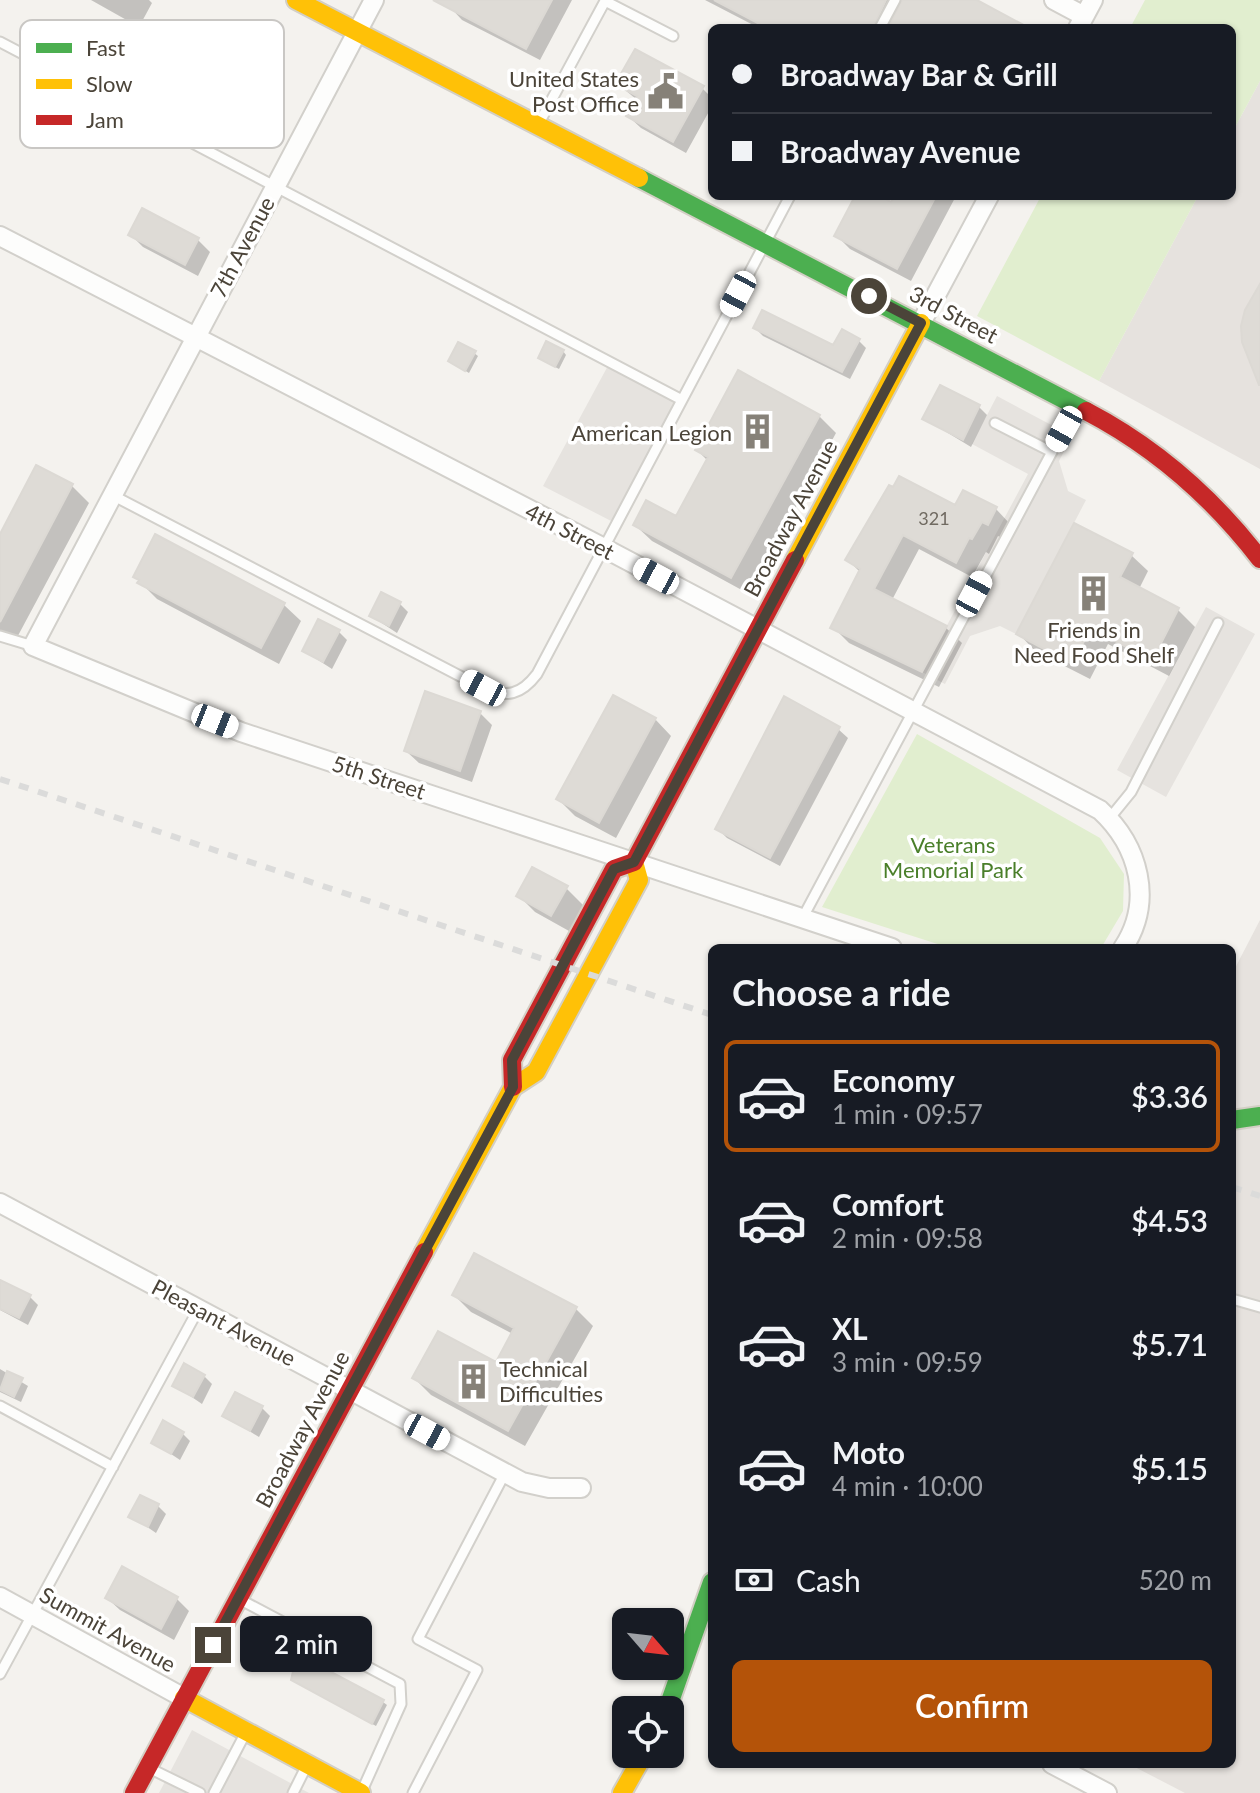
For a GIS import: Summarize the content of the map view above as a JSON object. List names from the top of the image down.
{
  "streets": {
    "street": [
      "7th Avenue",
      "3rd Street",
      "Broadway Avenue",
      "4th Street",
      "5th Street",
      "Pleasant Avenue",
      "Summit Avenue"
    ]
  },
  "crossings": [
    ["7th Avenue", "3rd Street"],
    ["7th Avenue", "4th Street"],
    ["3rd Street", "Broadway Avenue"],
    ["Broadway Avenue", "4th Street"],
    ["Broadway Avenue", "5th Street"],
    ["Broadway Avenue", "Pleasant Avenue"],
    ["Broadway Avenue", "Summit Avenue"]
  ],
  "parks": ["Veterans Memorial Park"],
  "places": {
    "public building": ["United States Post Office"],
    "building": ["American Legion", "Friends in Need Food Shelf", "Technical Difficulties"]
  },
  "house_numbers": ["321"],
  "legend": ["Fast", "Slow", "Jam"],
  "north": "bottom right",
  "page": {
    "banner": ["Broadway Bar & Grill", "Broadway Avenue"],
    "heading": "Choose a ride",
    "list": [
      {
        "name": "Economy",
        "note": "1 min · 09:57",
        "value": "$3.36"
      },
      {
        "name": "Comfort",
        "note": "2 min · 09:58",
        "value": "$4.53"
      },
      {
        "name": "XL",
        "note": "3 min · 09:59",
        "value": "$5.71"
      },
      {
        "name": "Moto",
        "note": "4 min · 10:00",
        "value": "$5.15"
      }
    ],
    "pay": ["Cash", "520 m"],
    "bubble": "2 min",
    "buttons": "Confirm"
  }
}
